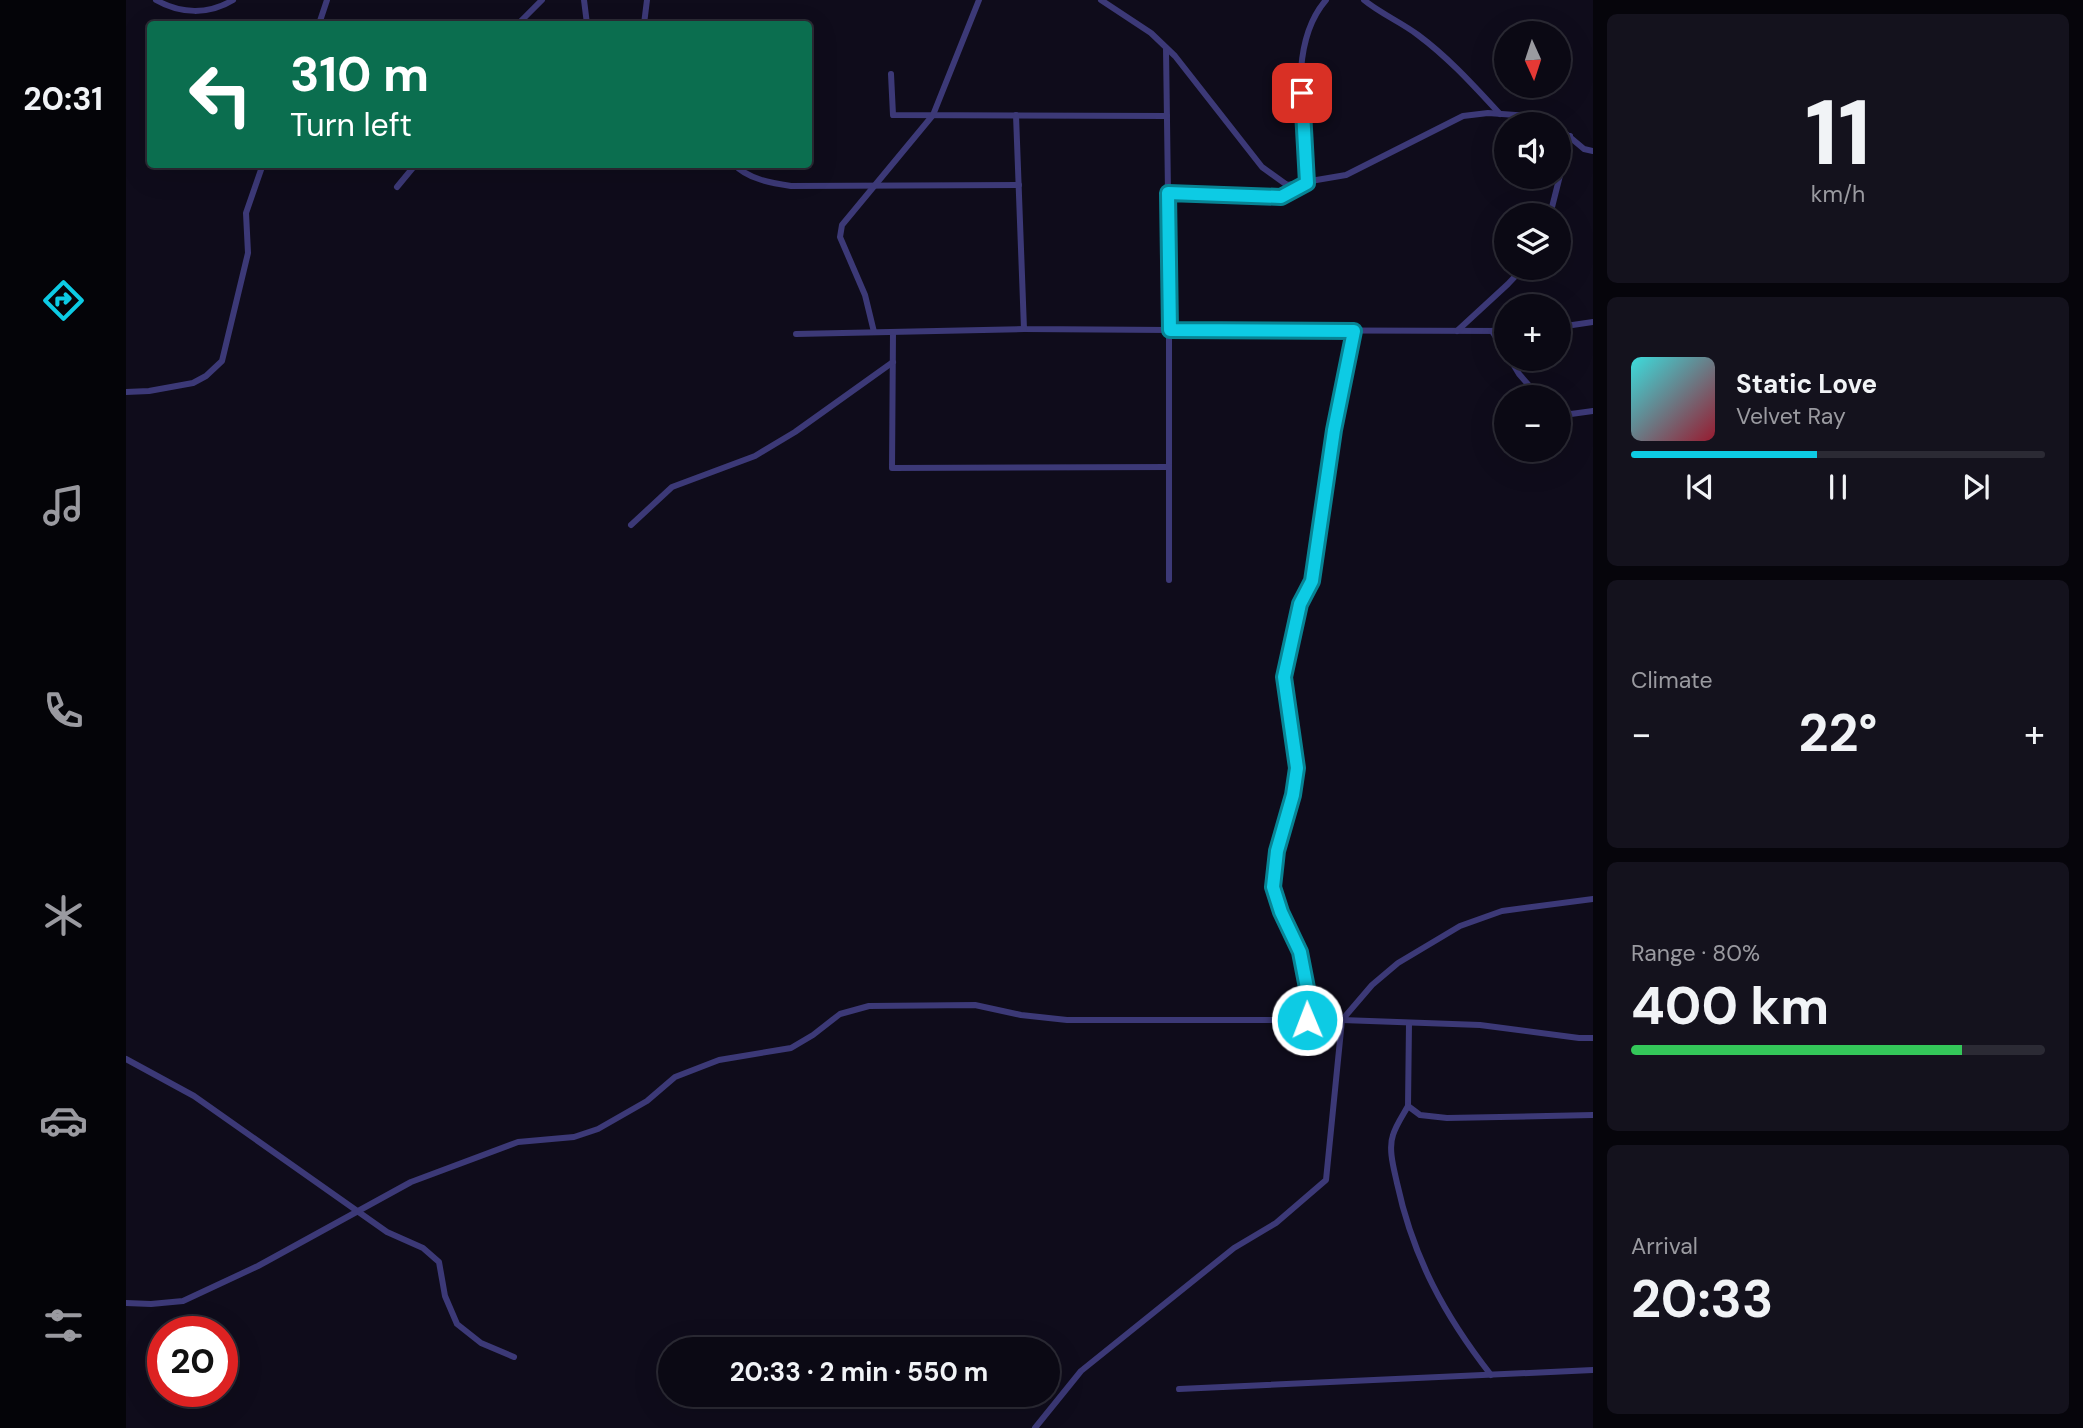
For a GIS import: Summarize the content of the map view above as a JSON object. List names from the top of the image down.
{
  "north": "bottom",
  "page": {
    "tabs": "20:31",
    "tile": [
      ["11", "km/h"],
      "Climate",
      ["Range · 80%", "400 km"],
      ["Arrival", "20:33"]
    ],
    "map_buttons": ["+", "−"],
    "turn": ["310 m", "Turn left"],
    "song": ["Static Love", "Velvet Ray"],
    "heat": ["−", "22°", "+"],
    "limit": "20",
    "trip": "20:33 · 2 min · 550 m"
  }
}
